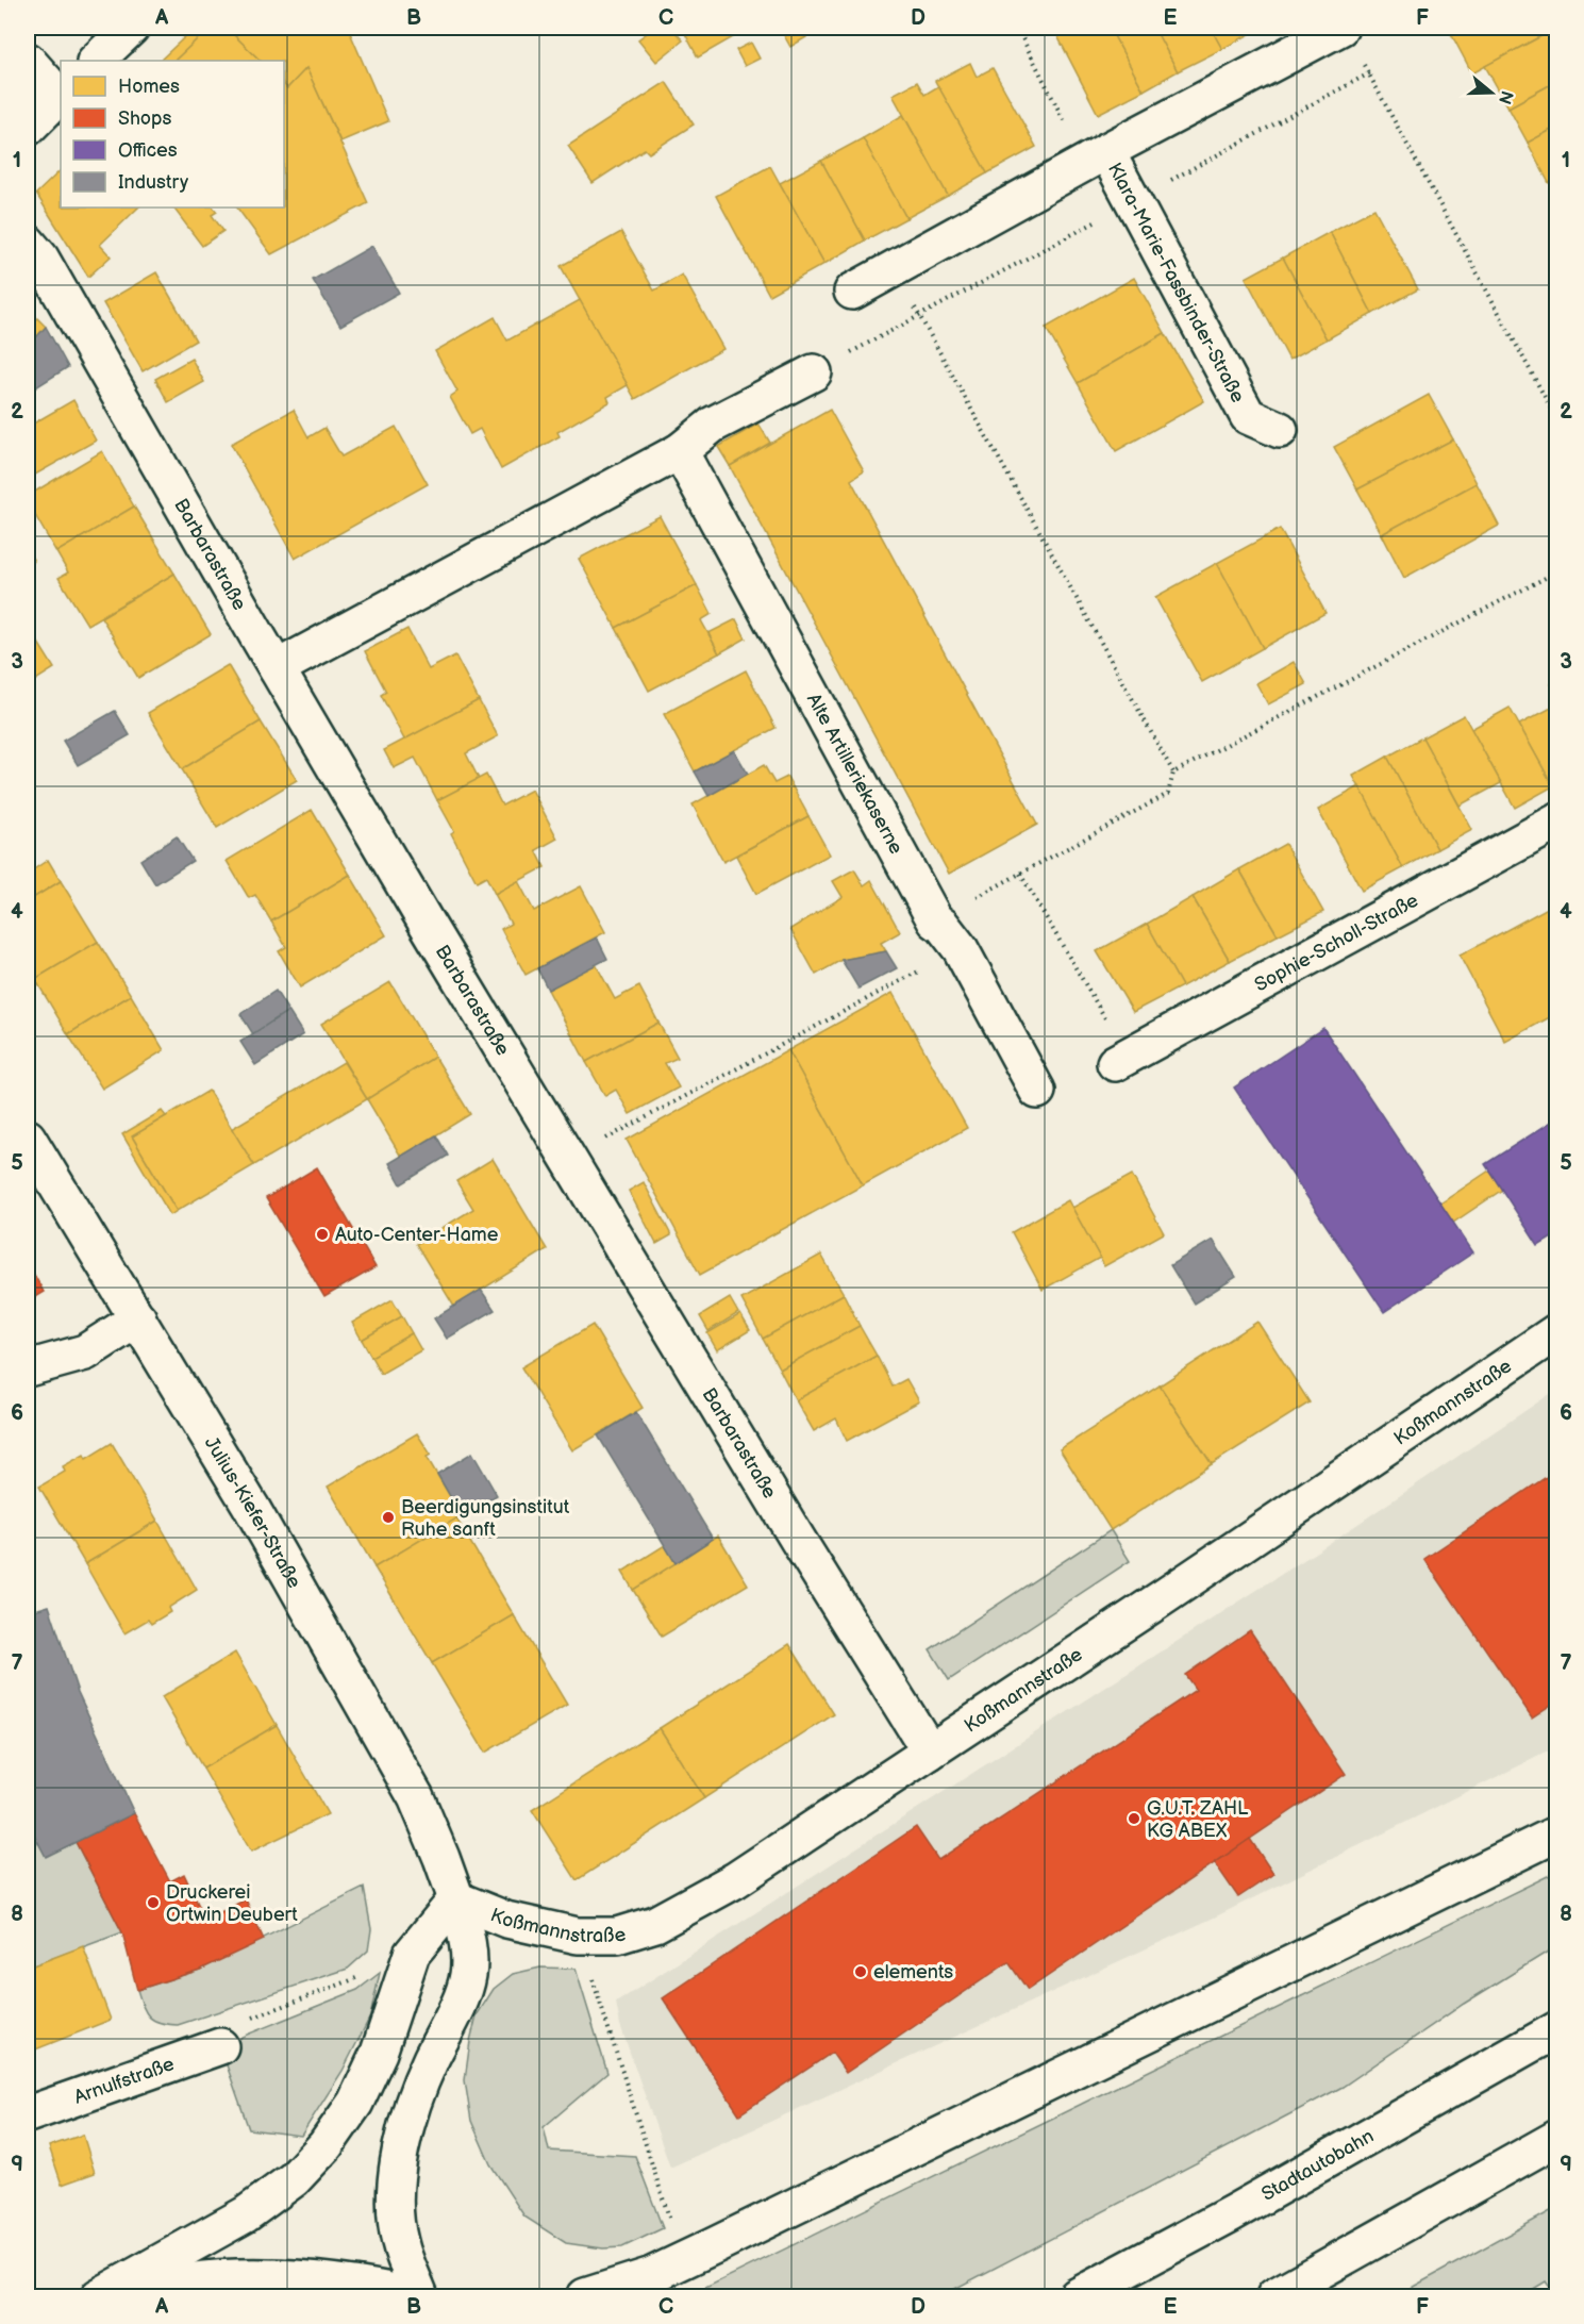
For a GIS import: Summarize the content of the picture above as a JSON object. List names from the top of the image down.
{
  "streets": {
    "main road": [
      "Klara-Marie-Fassbinder-Straße",
      "Barbarastraße",
      "Alte Artilleriekaserne",
      "Sophie-Scholl-Straße",
      "Koßmannstraße",
      "Julius-Kiefer-Straße",
      "Arnulfstraße",
      "Stadtautobahn"
    ]
  },
  "crossings": [
    ["Barbarastraße", "Koßmannstraße"],
    ["Koßmannstraße", "Julius-Kiefer-Straße"]
  ],
  "places": [
    "Auto-Center-Hame",
    "Beerdigungsinstitut Ruhe sanft",
    "G.U.T. ZAHL KG ABEX",
    "Druckerei Ortwin Deubert",
    "elements"
  ],
  "legend": [
    "Homes",
    "Shops",
    "Offices",
    "Industry"
  ],
  "north": "right",
  "grid": {
    "columns": [
      "A",
      "B",
      "C",
      "D",
      "E",
      "F"
    ],
    "rows": [
      "1",
      "2",
      "3",
      "4",
      "5",
      "6",
      "7",
      "8",
      "9"
    ]
  }
}
